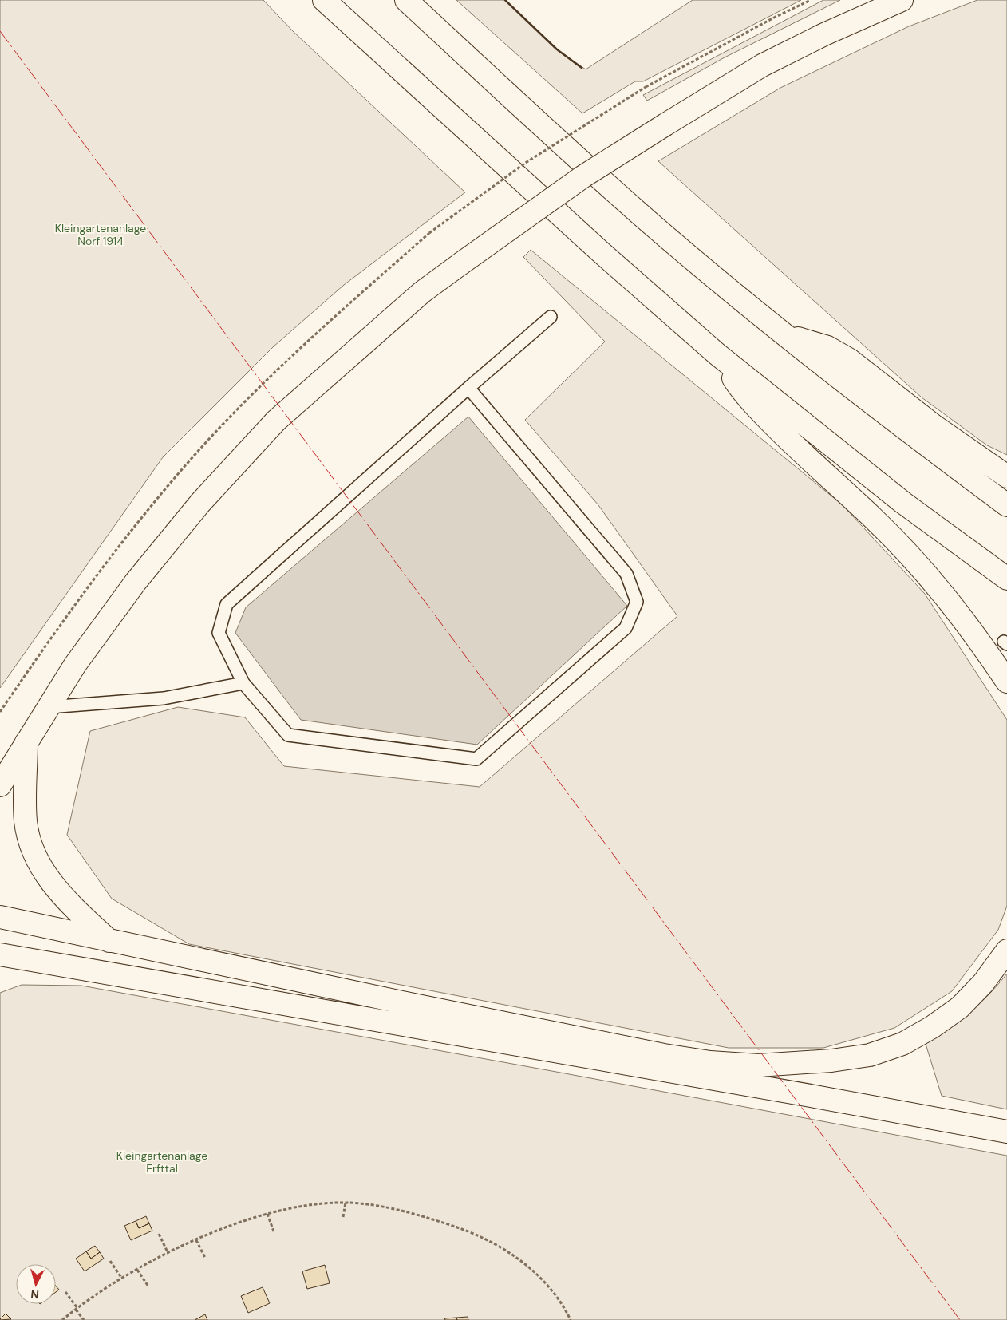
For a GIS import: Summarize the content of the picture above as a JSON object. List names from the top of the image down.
{
  "parks": ["Kleingartenanlage Norf 1914", "Kleingartenanlage Erfttal"],
  "north": "bottom"
}
